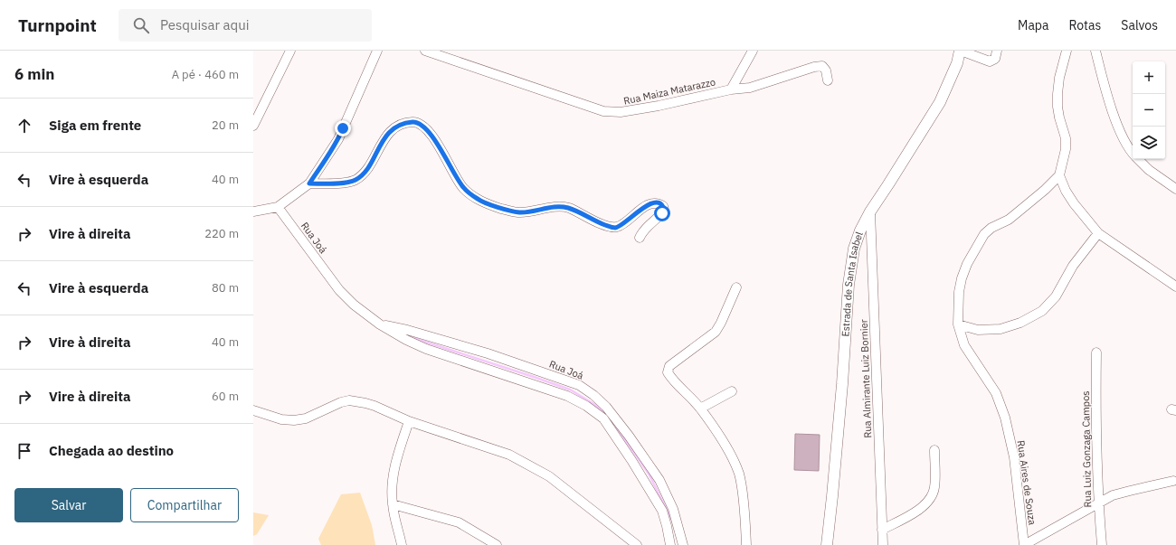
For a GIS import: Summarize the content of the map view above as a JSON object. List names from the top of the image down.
{
  "streets": {
    "main road": ["Estrada de Santa Isabel"],
    "street": [
      "Rua Maiza Matarazzo",
      "Rua Joá",
      "Rua Almirante Luiz Bornier",
      "Rua Luiz Gonzaga Campos",
      "Rua Aires de Souza"
    ]
  },
  "crossings": [
    ["Estrada de Santa Isabel", "Rua Almirante Luiz Bornier"]
  ],
  "page": {
    "header": "Turnpoint",
    "search": "Pesquisar aqui",
    "nav": ["Mapa", "Rotas", "Salvos"],
    "heading": ["6 min", "A pé · 460 m"],
    "map_buttons": ["+", "−"],
    "list": [
      ["Siga em frente", "20 m"],
      ["Vire à esquerda", "40 m"],
      ["Vire à direita", "220 m"],
      ["Vire à esquerda", "80 m"],
      ["Vire à direita", "40 m"],
      ["Vire à direita", "60 m"],
      "Chegada ao destino"
    ],
    "buttons": ["Salvar", "Compartilhar"]
  }
}
